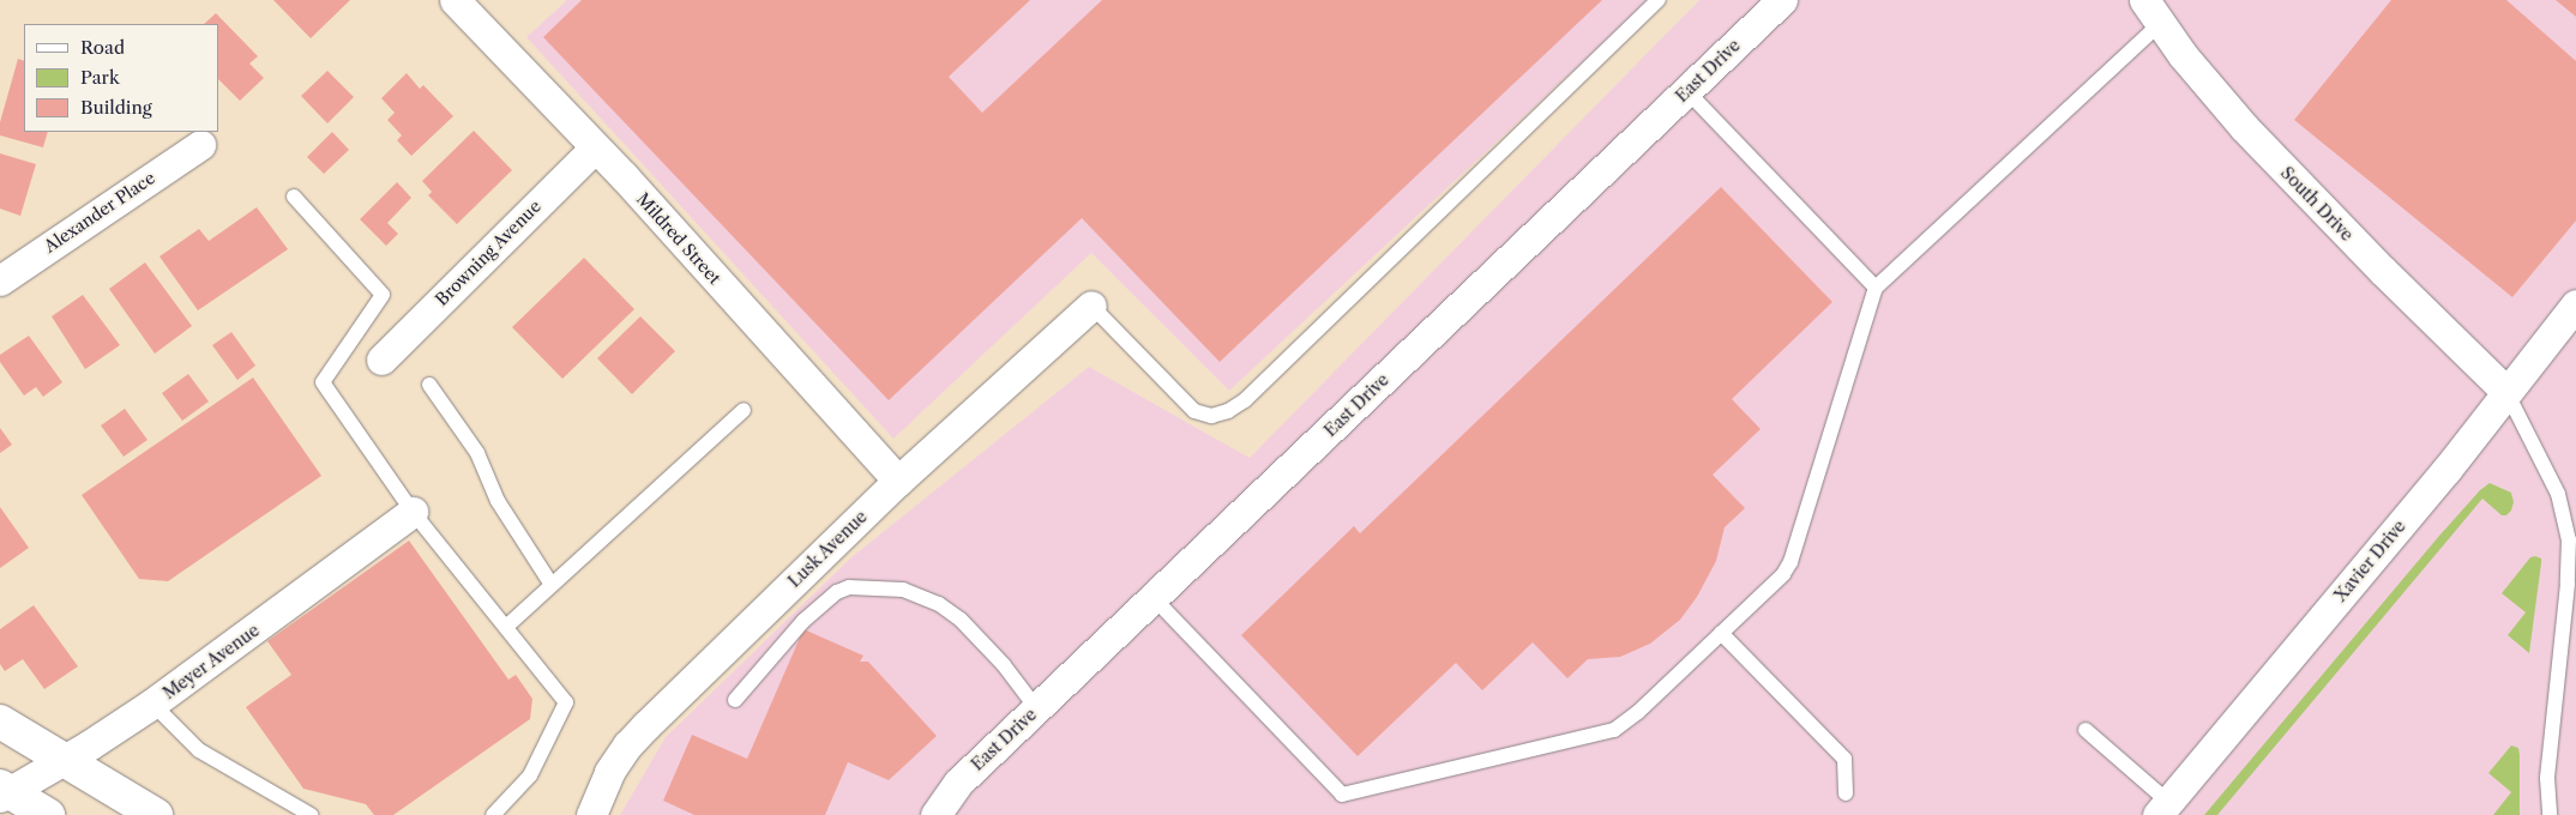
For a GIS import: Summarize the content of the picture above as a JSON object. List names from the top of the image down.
{
  "streets": {
    "street": [
      "East Drive",
      "South Drive",
      "Alexander Place",
      "Mildred Street",
      "Browning Avenue",
      "Lusk Avenue",
      "Xavier Drive",
      "Meyer Avenue"
    ]
  },
  "crossings": [
    ["South Drive", "Xavier Drive"],
    ["Mildred Street", "Browning Avenue"],
    ["Mildred Street", "Lusk Avenue"]
  ],
  "legend": ["Road", "Park", "Building"]
}
